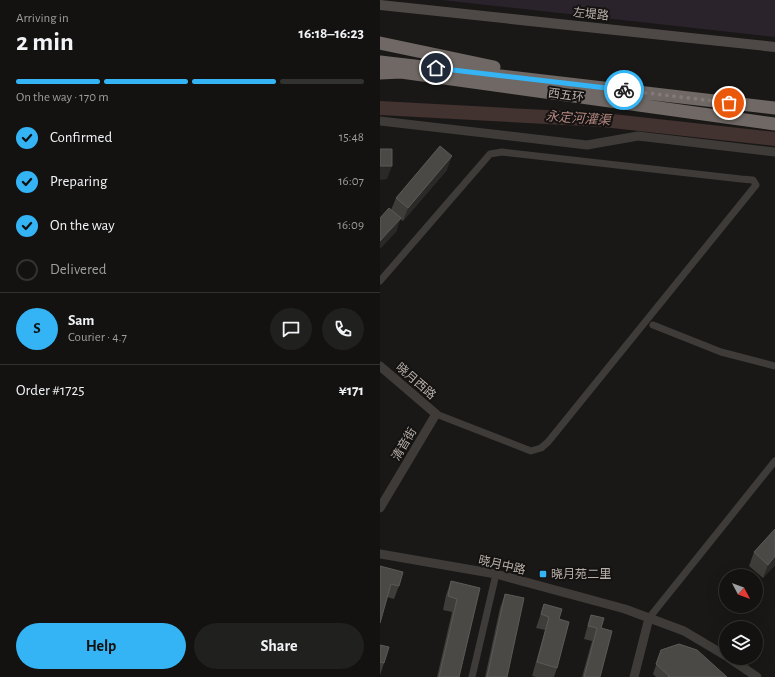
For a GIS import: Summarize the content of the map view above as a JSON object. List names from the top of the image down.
{
  "streets": {
    "highway": ["西五环"],
    "main road": ["左堤路"],
    "street": ["晓月西路", "清音街", "晓月中路"]
  },
  "crossings": [
    ["晓月西路", "清音街"]
  ],
  "water": ["永定河灌渠"],
  "places": {
    "transit": ["晓月苑二里"]
  },
  "north": "bottom right",
  "page": {
    "heading": ["2 min", "Arriving in", "16:18–16:23"],
    "panel": [
      "Sam",
      "Courier · 4.7",
      "Order #1725",
      "¥171"
    ],
    "bar": "On the way · 170 m",
    "list": [
      ["Confirmed", "15:48"],
      ["Preparing", "16:07"],
      ["On the way", "16:09"],
      "Delivered"
    ],
    "round": "S",
    "buttons": ["Help", "Share"]
  }
}
